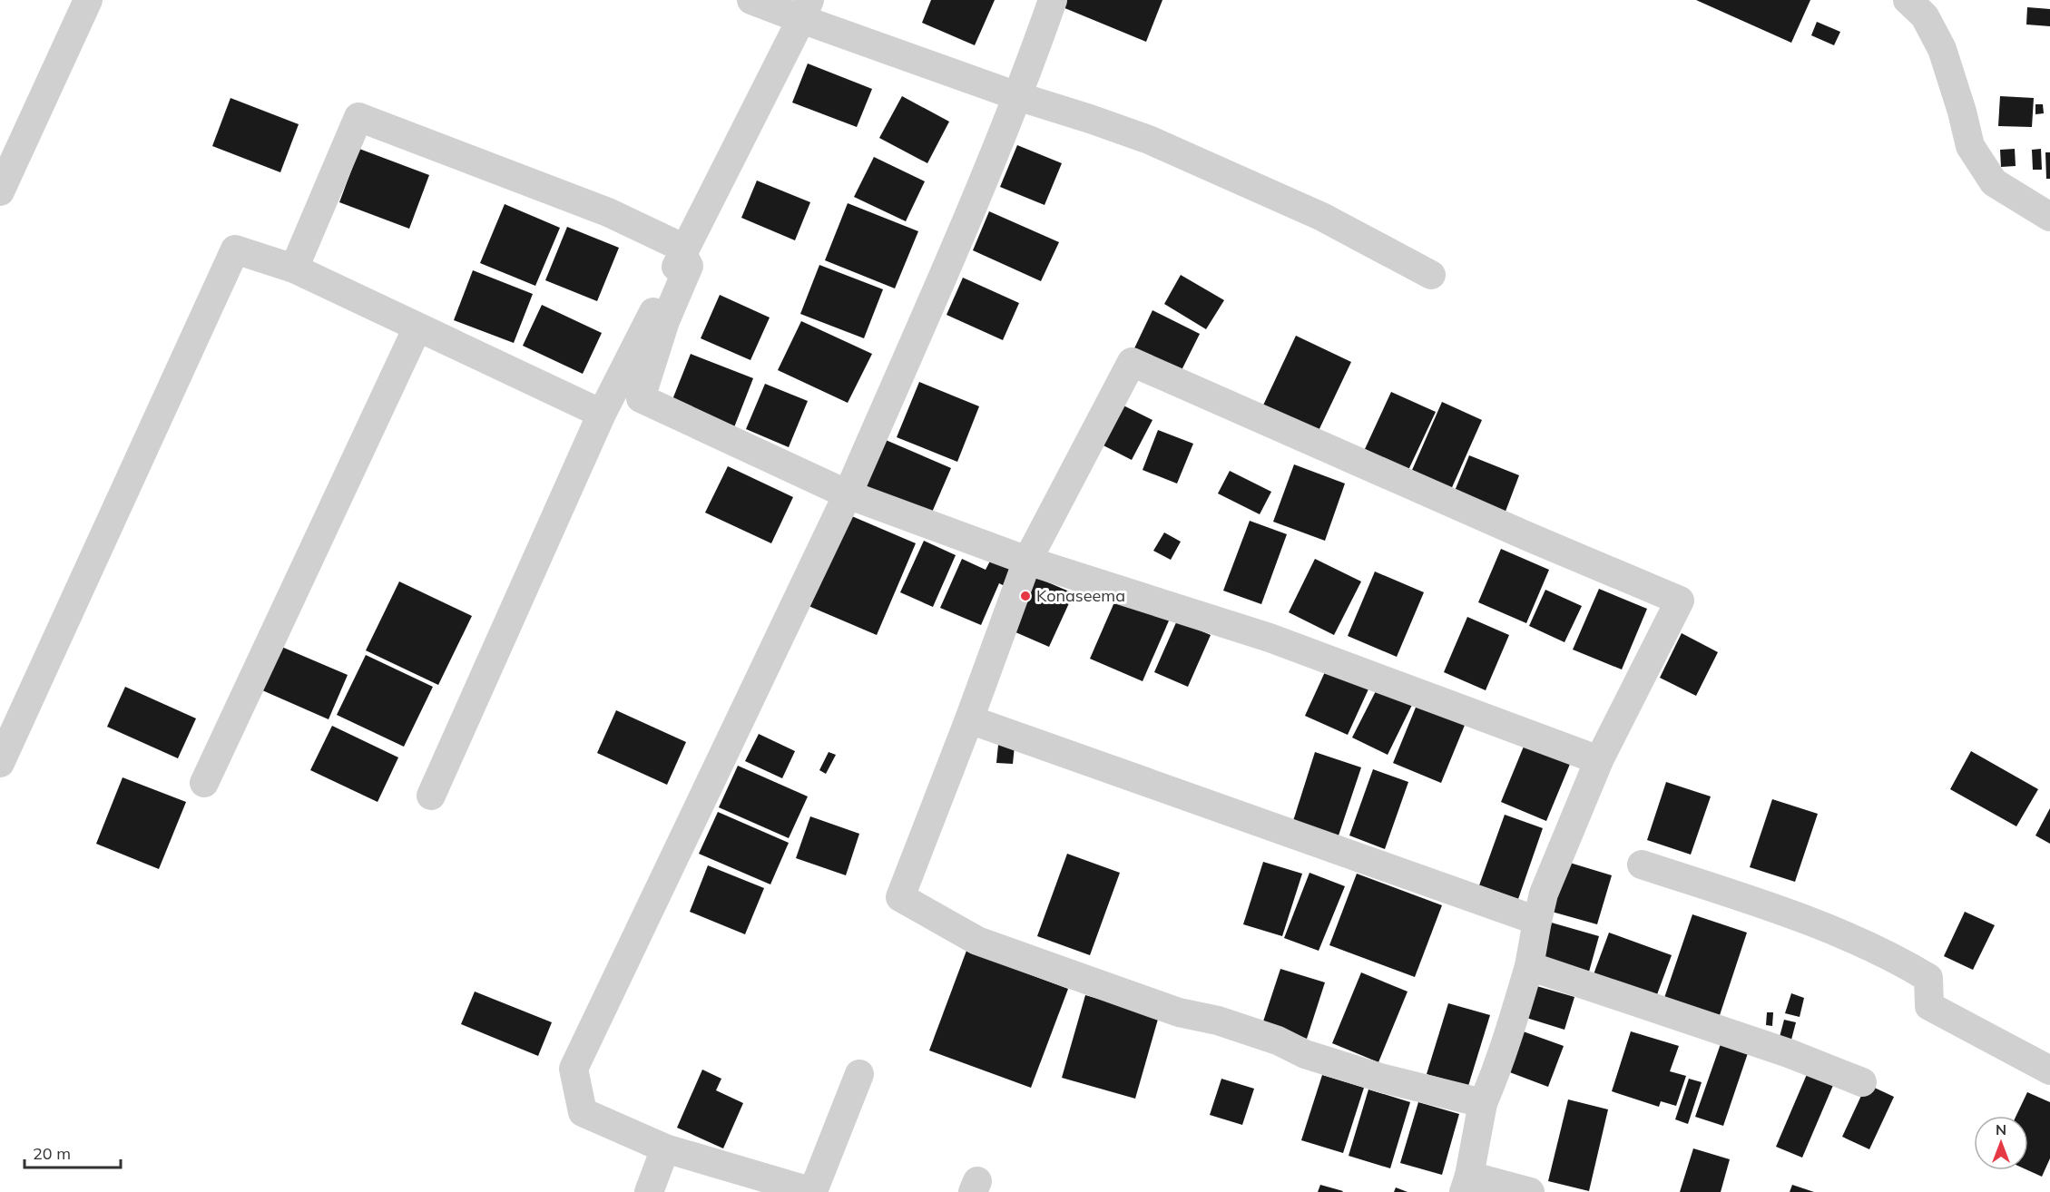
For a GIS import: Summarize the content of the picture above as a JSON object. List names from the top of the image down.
{
  "places": ["Konaseema"],
  "scale_bar": "20 m",
  "north": "top"
}
